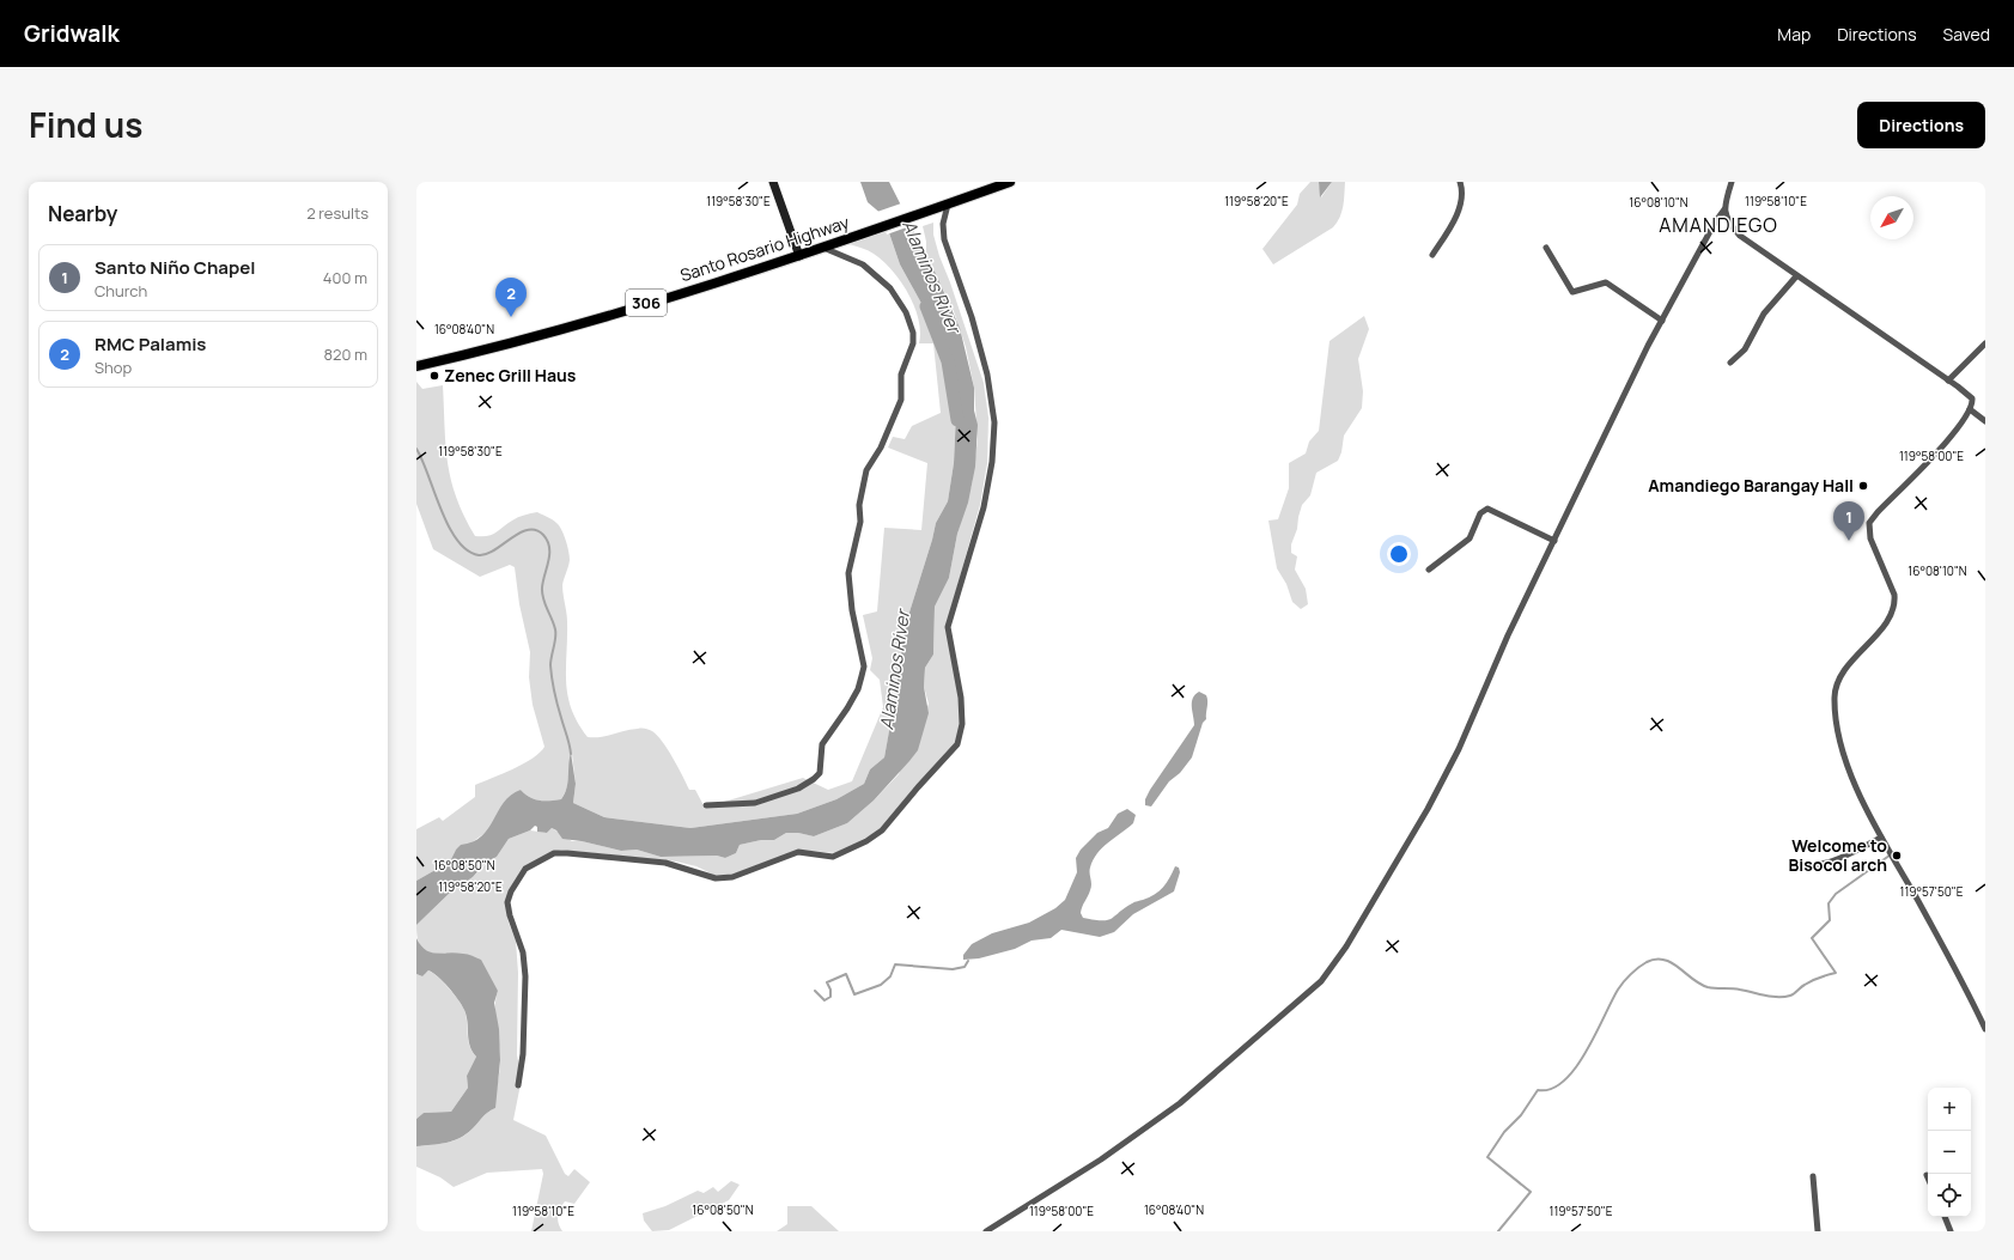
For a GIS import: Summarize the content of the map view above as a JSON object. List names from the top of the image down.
{
  "streets": {
    "main road": ["Santo Rosario Highway", "306"]
  },
  "districts": ["AMANDIEGO"],
  "water": ["Alaminos River"],
  "places": ["Zenec Grill Haus", "Amandiego Barangay Hall", "Welcome to Bisocol arch"],
  "north": "bottom left",
  "page": {
    "header": "Gridwalk",
    "nav": ["Map", "Directions", "Saved"],
    "title": "Find us",
    "buttons": "Directions",
    "heading": ["Nearby", "2 results"],
    "list": [
      {
        "mark": "1",
        "name": "Santo Niño Chapel",
        "note": "Church",
        "value": "400 m"
      },
      {
        "mark": "2",
        "name": "RMC Palamis",
        "note": "Shop",
        "value": "820 m"
      }
    ],
    "pins": ["2", "1"],
    "map_buttons": ["+", "−"]
  },
  "coordinates": [
    "119°58'30\"E",
    "119°58'20\"E",
    "119°58'10\"E",
    "16°08'10\"N",
    "16°08'40\"N",
    "119°58'00\"E",
    "16°08'50\"N",
    "119°57'50\"E"
  ]
}
